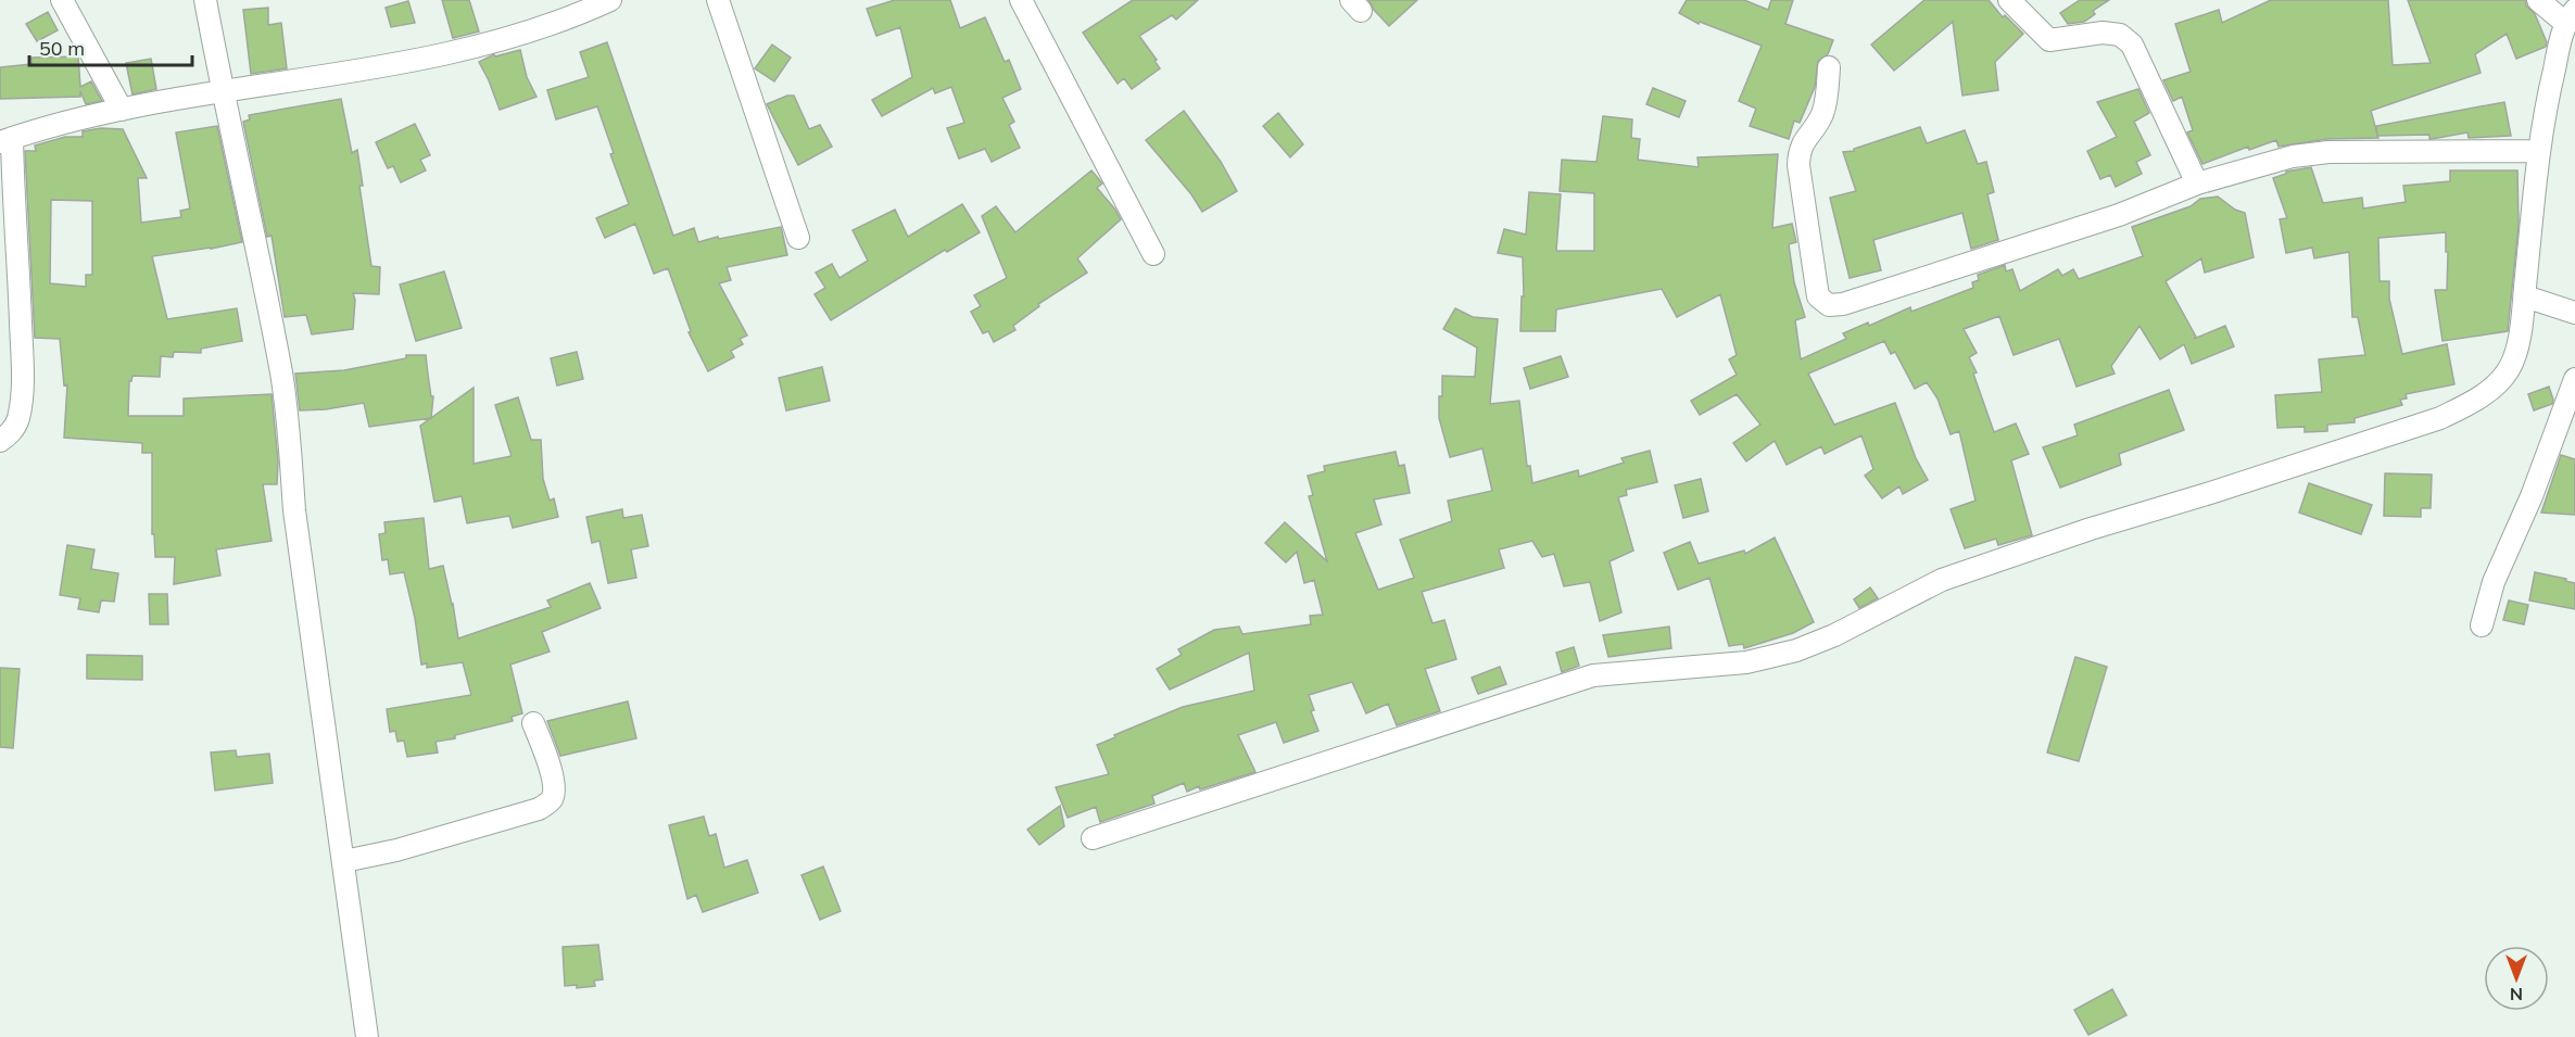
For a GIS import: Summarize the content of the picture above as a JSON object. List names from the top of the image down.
{
  "scale_bar": "50 m",
  "north": "bottom"
}
